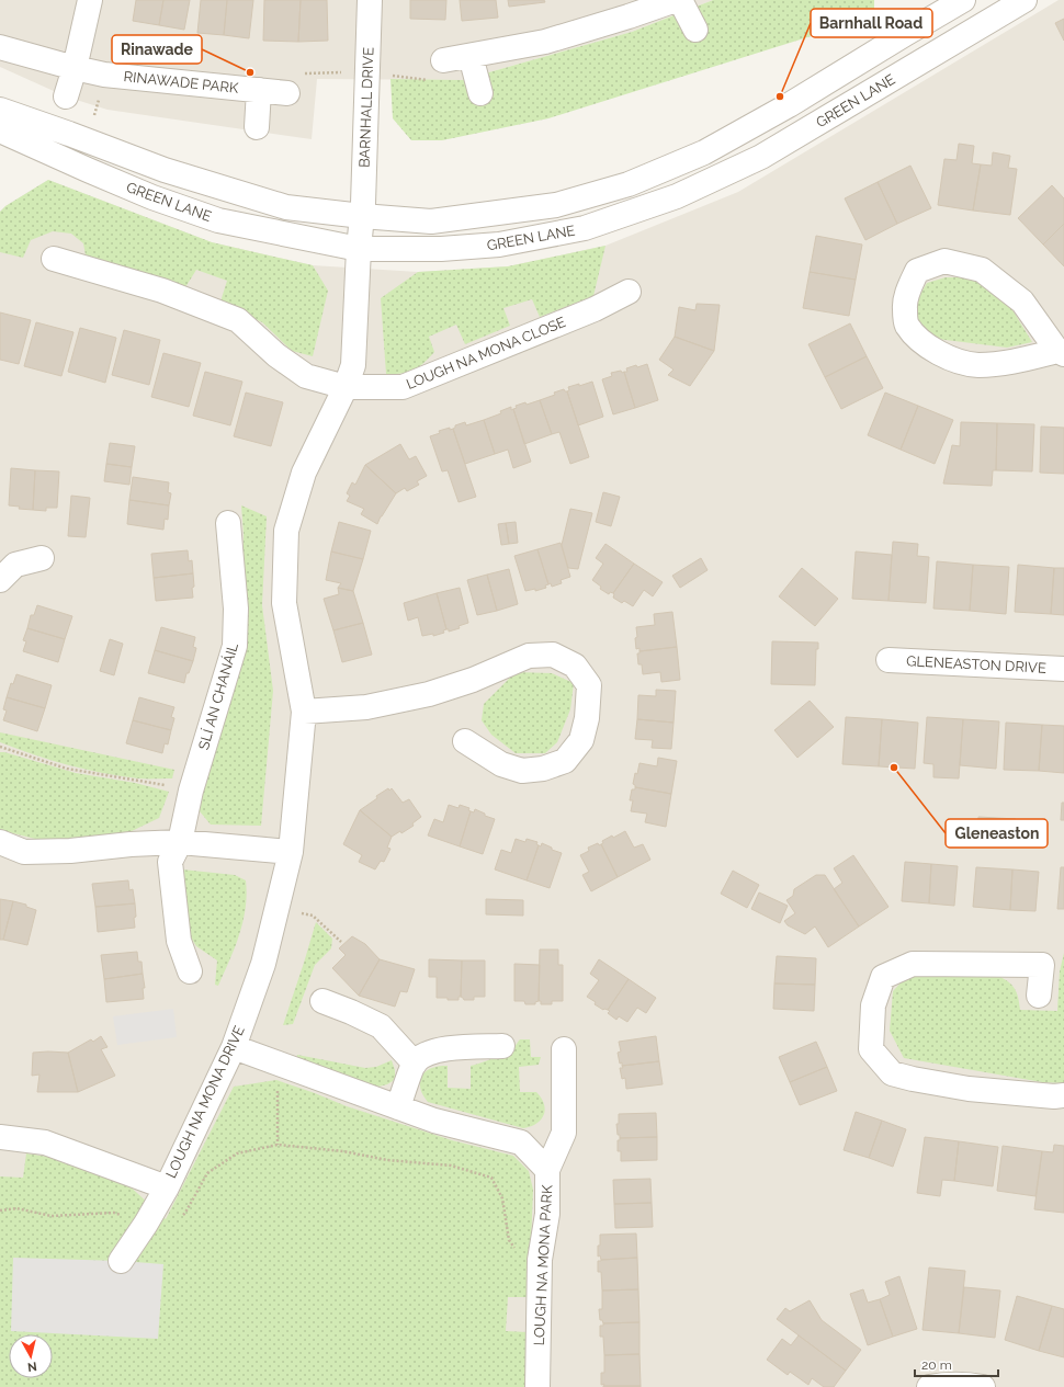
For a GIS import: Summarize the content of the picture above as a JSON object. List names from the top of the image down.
{
  "streets": {
    "street": [
      "RINAWADE PARK",
      "GREEN LANE",
      "BARNHALL DRIVE",
      "LOUGH NA MONA CLOSE",
      "GLENEASTON DRIVE",
      "SLÍ AN CHANÁIL",
      "LOUGH NA MONA DRIVE",
      "LOUGH NA MONA PARK"
    ]
  },
  "crossings": [
    ["GREEN LANE", "BARNHALL DRIVE"],
    ["GREEN LANE", "LOUGH NA MONA DRIVE"],
    ["BARNHALL DRIVE", "LOUGH NA MONA DRIVE"],
    ["LOUGH NA MONA CLOSE", "LOUGH NA MONA DRIVE"],
    ["LOUGH NA MONA DRIVE", "LOUGH NA MONA PARK"]
  ],
  "places": ["Rinawade", "Barnhall Road", "Gleneaston"],
  "scale_bar": "20 m",
  "north": "bottom"
}
